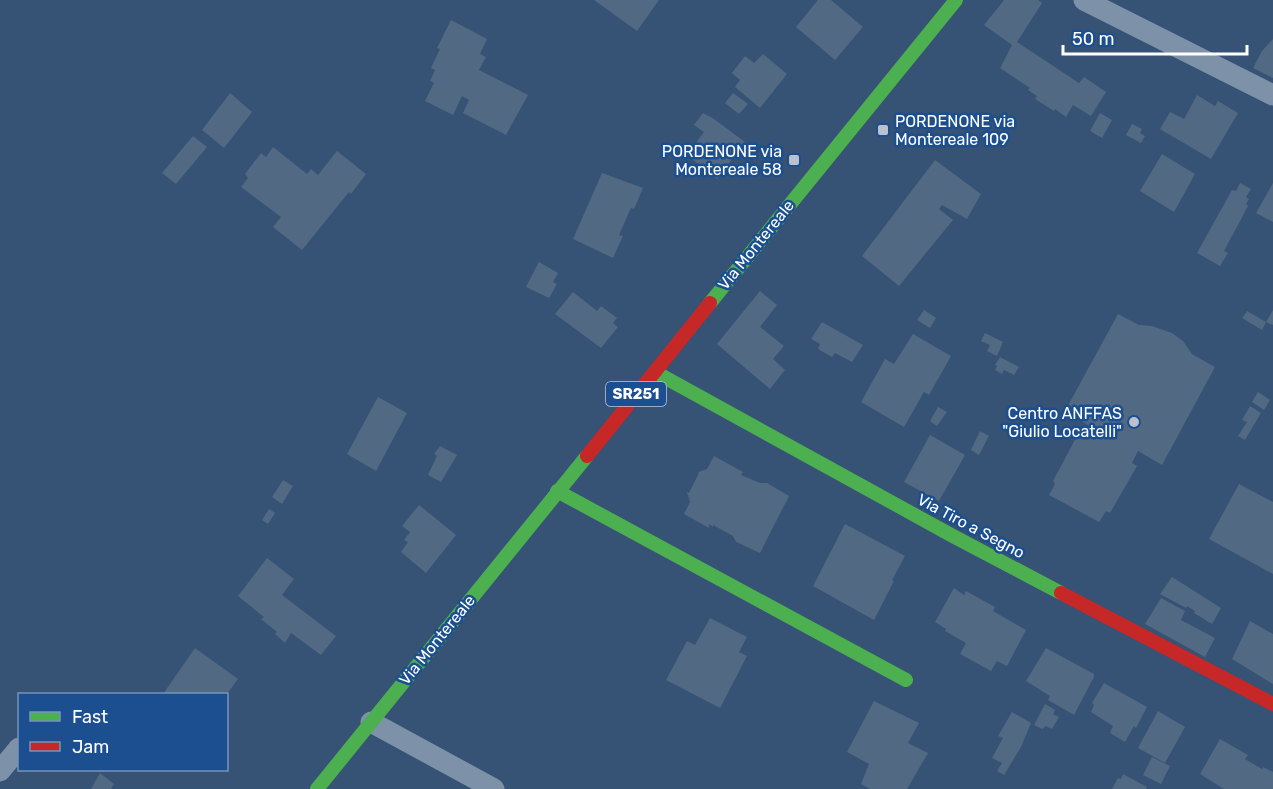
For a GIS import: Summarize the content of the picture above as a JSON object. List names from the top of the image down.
{
  "streets": {
    "street": ["Via Montereale", "SR251", "Via Tiro a Segno"]
  },
  "crossings": [
    ["Via Montereale", "Via Tiro a Segno"]
  ],
  "places": {
    "transit": ["PORDENONE via Montereale 109", "PORDENONE via Montereale 58"],
    "other": ["Centro ANFFAS \"Giulio Locatelli\""]
  },
  "legend": ["Fast", "Jam"],
  "scale_bar": "50 m"
}
